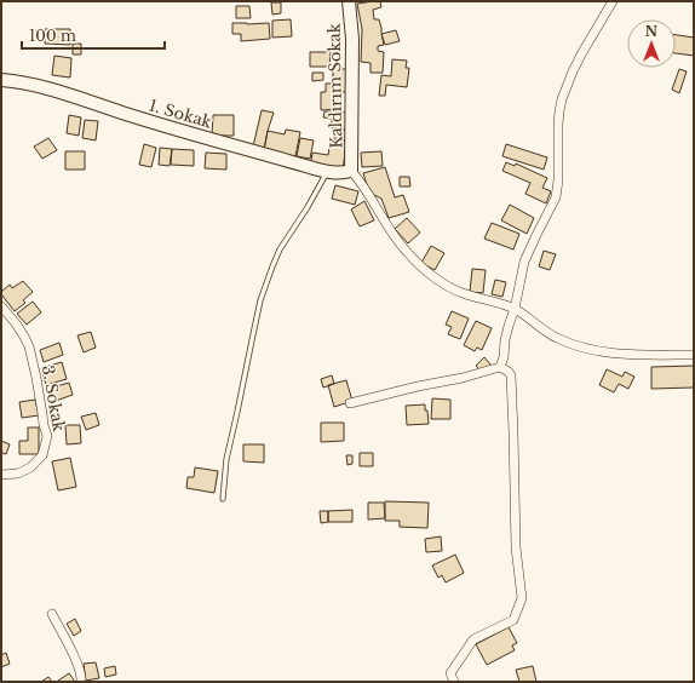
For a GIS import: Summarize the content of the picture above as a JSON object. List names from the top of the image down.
{
  "streets": {
    "street": ["Kaldırım Sokak", "1. Sokak", "3. Sokak"]
  },
  "crossings": [
    ["Kaldırım Sokak", "1. Sokak"]
  ],
  "scale_bar": "100 m",
  "north": "top"
}
